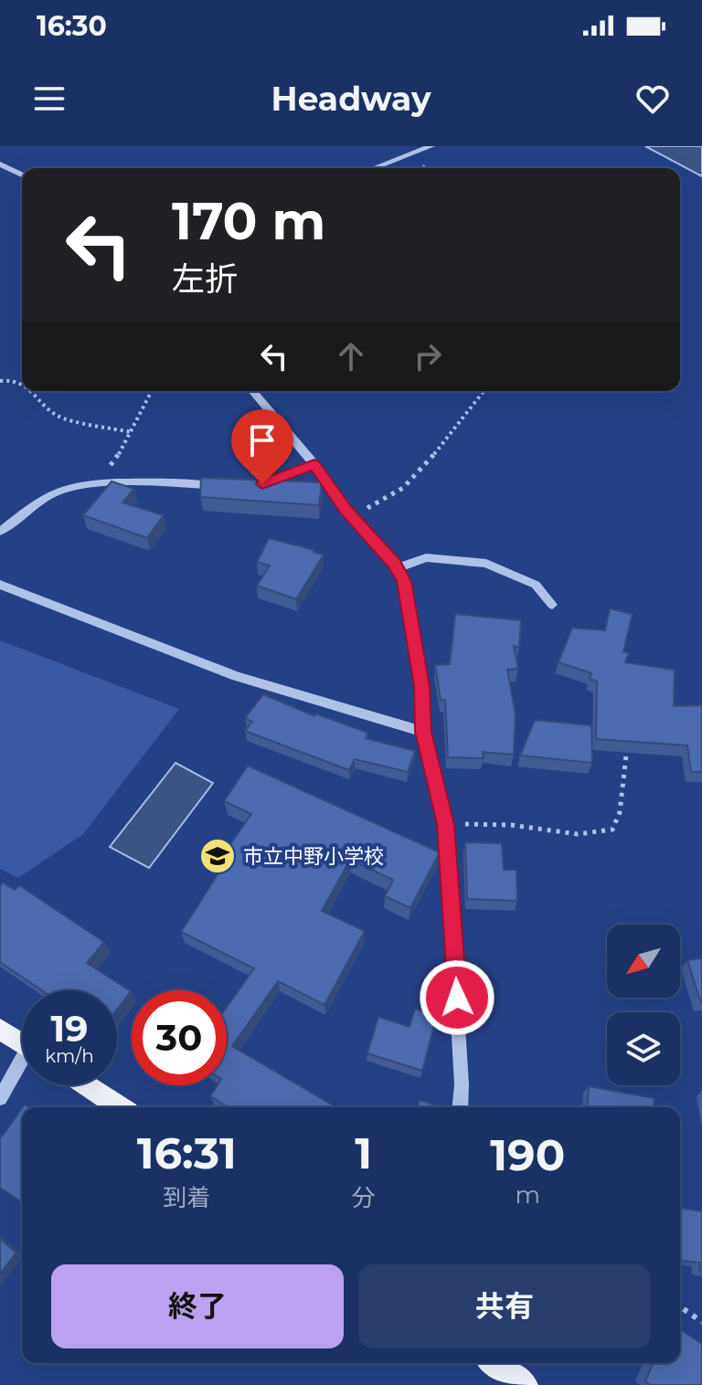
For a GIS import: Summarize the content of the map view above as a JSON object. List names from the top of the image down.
{
  "places": {
    "school or university": ["市立中野小学校"]
  },
  "north": "bottom left",
  "page": {
    "status": "16:30",
    "header": "Headway",
    "turn": ["170 m", "左折"],
    "speed": "19 km/h",
    "limit": "30",
    "eta": [
      "16:31",
      "到着",
      "1",
      "分",
      "190",
      "m"
    ],
    "buttons": ["終了", "共有"]
  }
}
